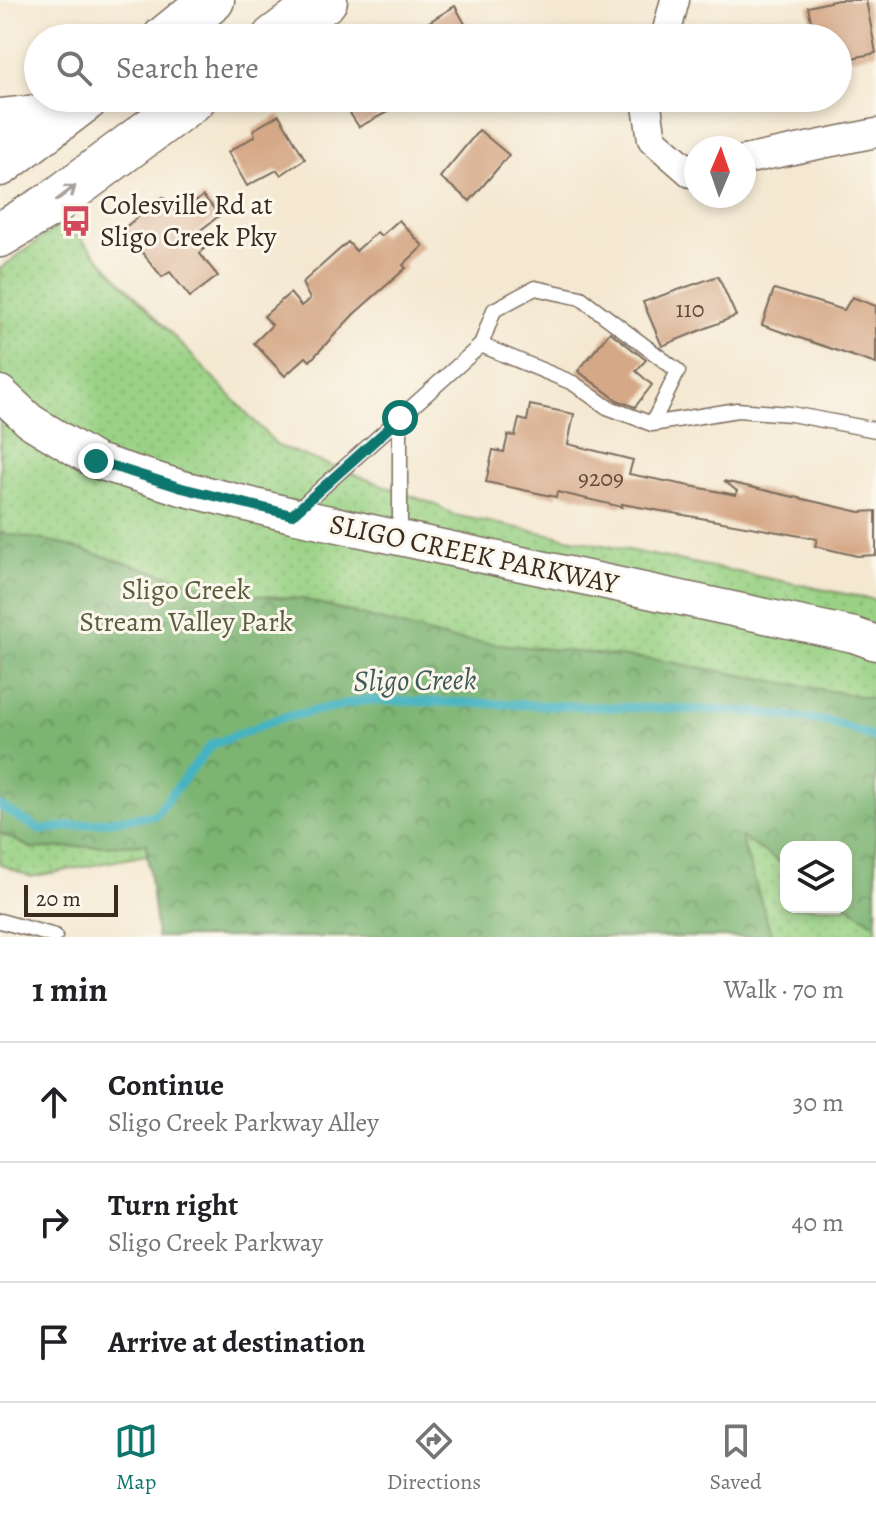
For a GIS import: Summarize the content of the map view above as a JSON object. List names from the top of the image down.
{
  "streets": {
    "street": ["SLIGO CREEK PARKWAY"]
  },
  "water": ["Sligo Creek"],
  "parks": ["Sligo Creek Stream Valley Park"],
  "places": {
    "bus stop": ["Colesville Rd at Sligo Creek Pky"]
  },
  "house_numbers": ["110", "9209"],
  "scale_bar": "20 m",
  "north": "top",
  "page": {
    "search": "Search here",
    "scale": "20 m",
    "heading": ["1 min", "Walk · 70 m"],
    "list": [
      ["Continue", "Sligo Creek Parkway Alley", "30 m"],
      ["Turn right", "Sligo Creek Parkway", "40 m"],
      "Arrive at destination"
    ],
    "nav": ["Map", "Directions", "Saved"]
  }
}
